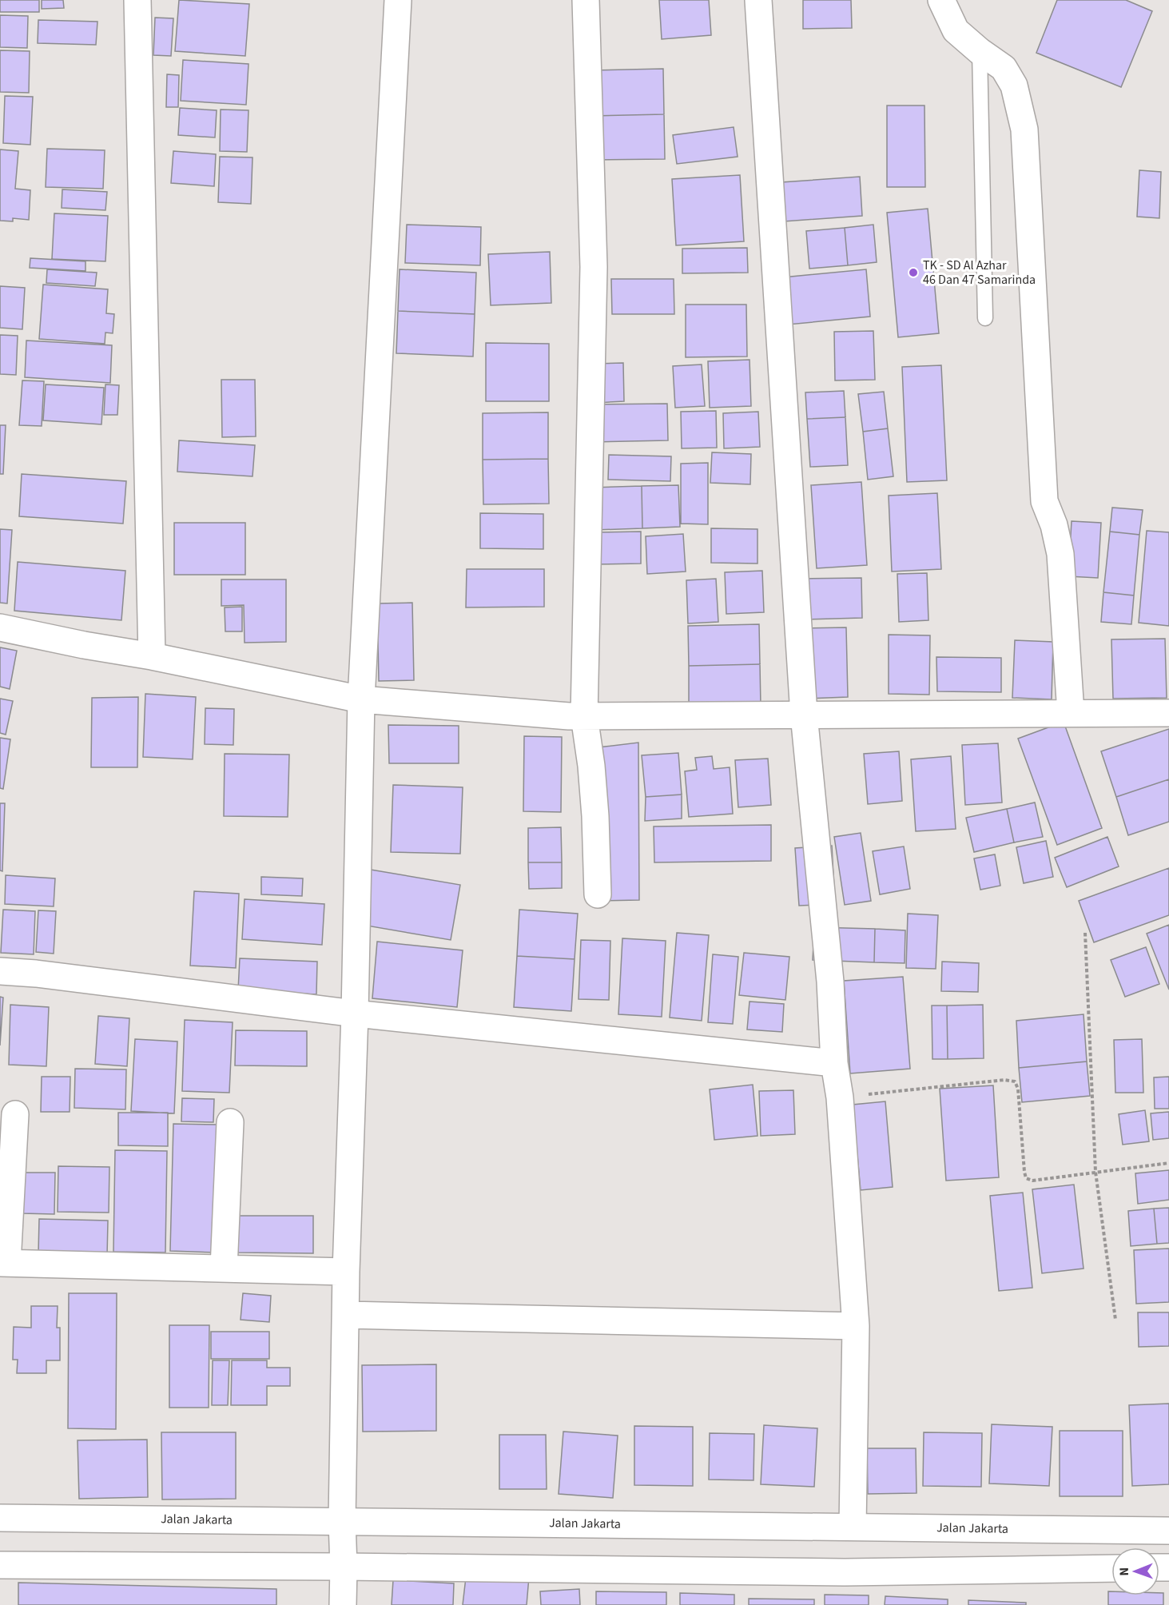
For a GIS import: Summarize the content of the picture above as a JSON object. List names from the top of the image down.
{
  "streets": {
    "street": ["Jalan Jakarta"]
  },
  "places": ["TK - SD Al Azhar 46 Dan 47 Samarinda"],
  "north": "left"
}
